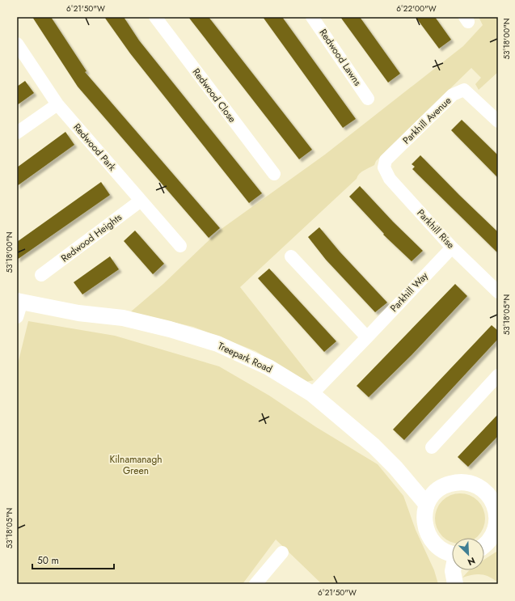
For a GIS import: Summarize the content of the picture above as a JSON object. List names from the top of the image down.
{
  "streets": {
    "street": [
      "Redwood Lawns",
      "Redwood Close",
      "Parkhill Avenue",
      "Redwood Park",
      "Parkhill Rise",
      "Redwood Heights",
      "Parkhill Way",
      "Treepark Road"
    ]
  },
  "crossings": [
    ["Parkhill Avenue", "Parkhill Rise"],
    ["Redwood Park", "Redwood Heights"],
    ["Parkhill Rise", "Parkhill Way"],
    ["Parkhill Way", "Treepark Road"]
  ],
  "parks": ["Kilnamanagh Green"],
  "scale_bar": "50 m",
  "north": "bottom right",
  "coordinates": [
    "6°21'50\"W",
    "6°22'00\"W",
    "53°18'00\"N",
    "53°18'05\"N"
  ]
}
